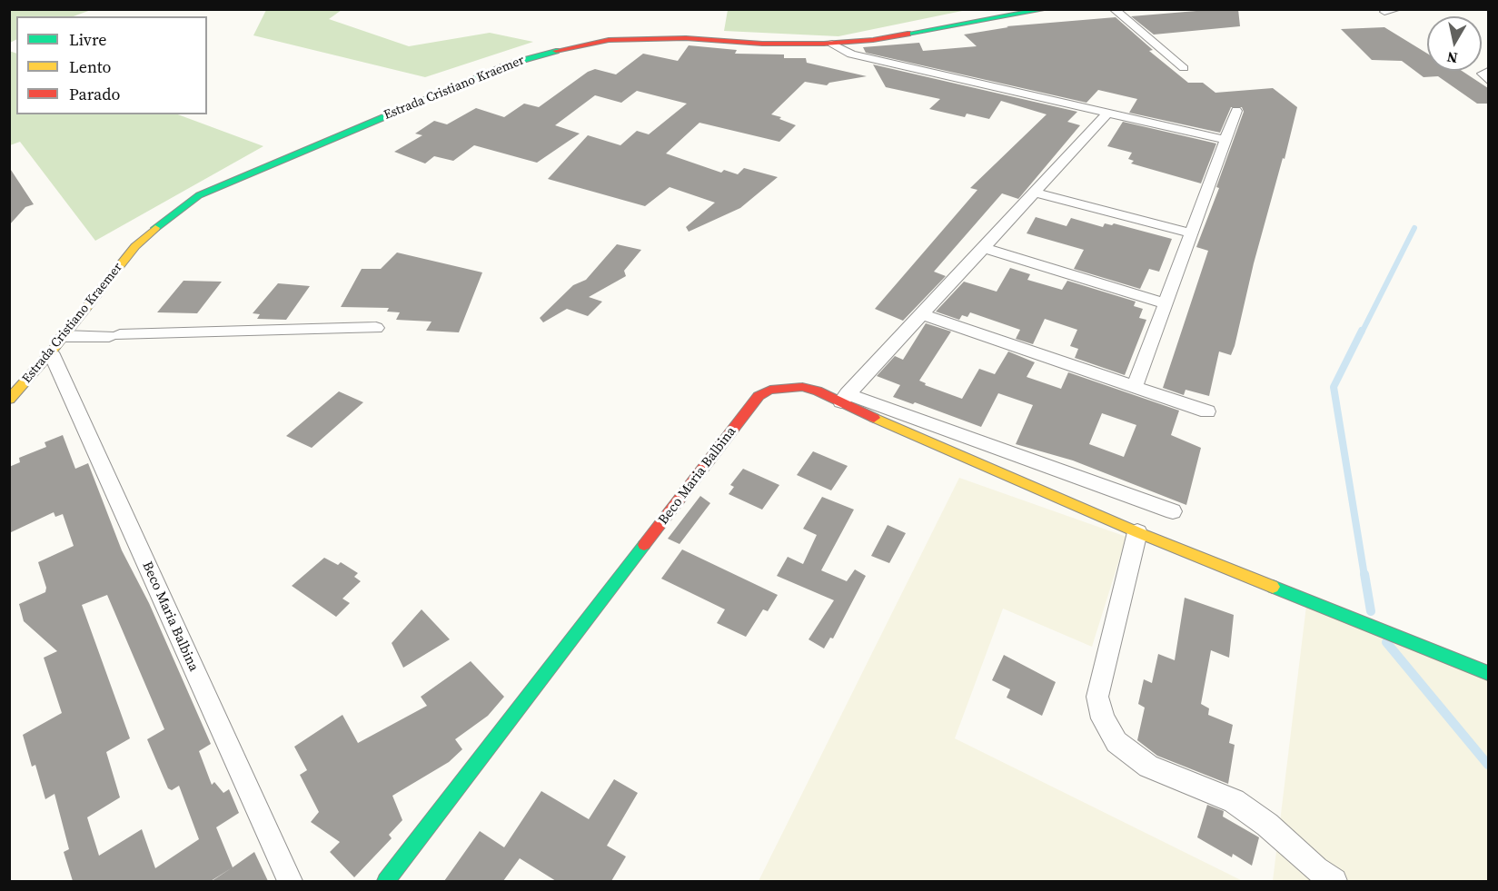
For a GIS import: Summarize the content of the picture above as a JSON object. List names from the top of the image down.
{
  "streets": {
    "main road": ["Estrada Cristiano Kraemer", "Beco Maria Balbina"]
  },
  "crossings": [
    ["Estrada Cristiano Kraemer", "Beco Maria Balbina"]
  ],
  "legend": ["Livre", "Lento", "Parado"],
  "north": "bottom"
}
